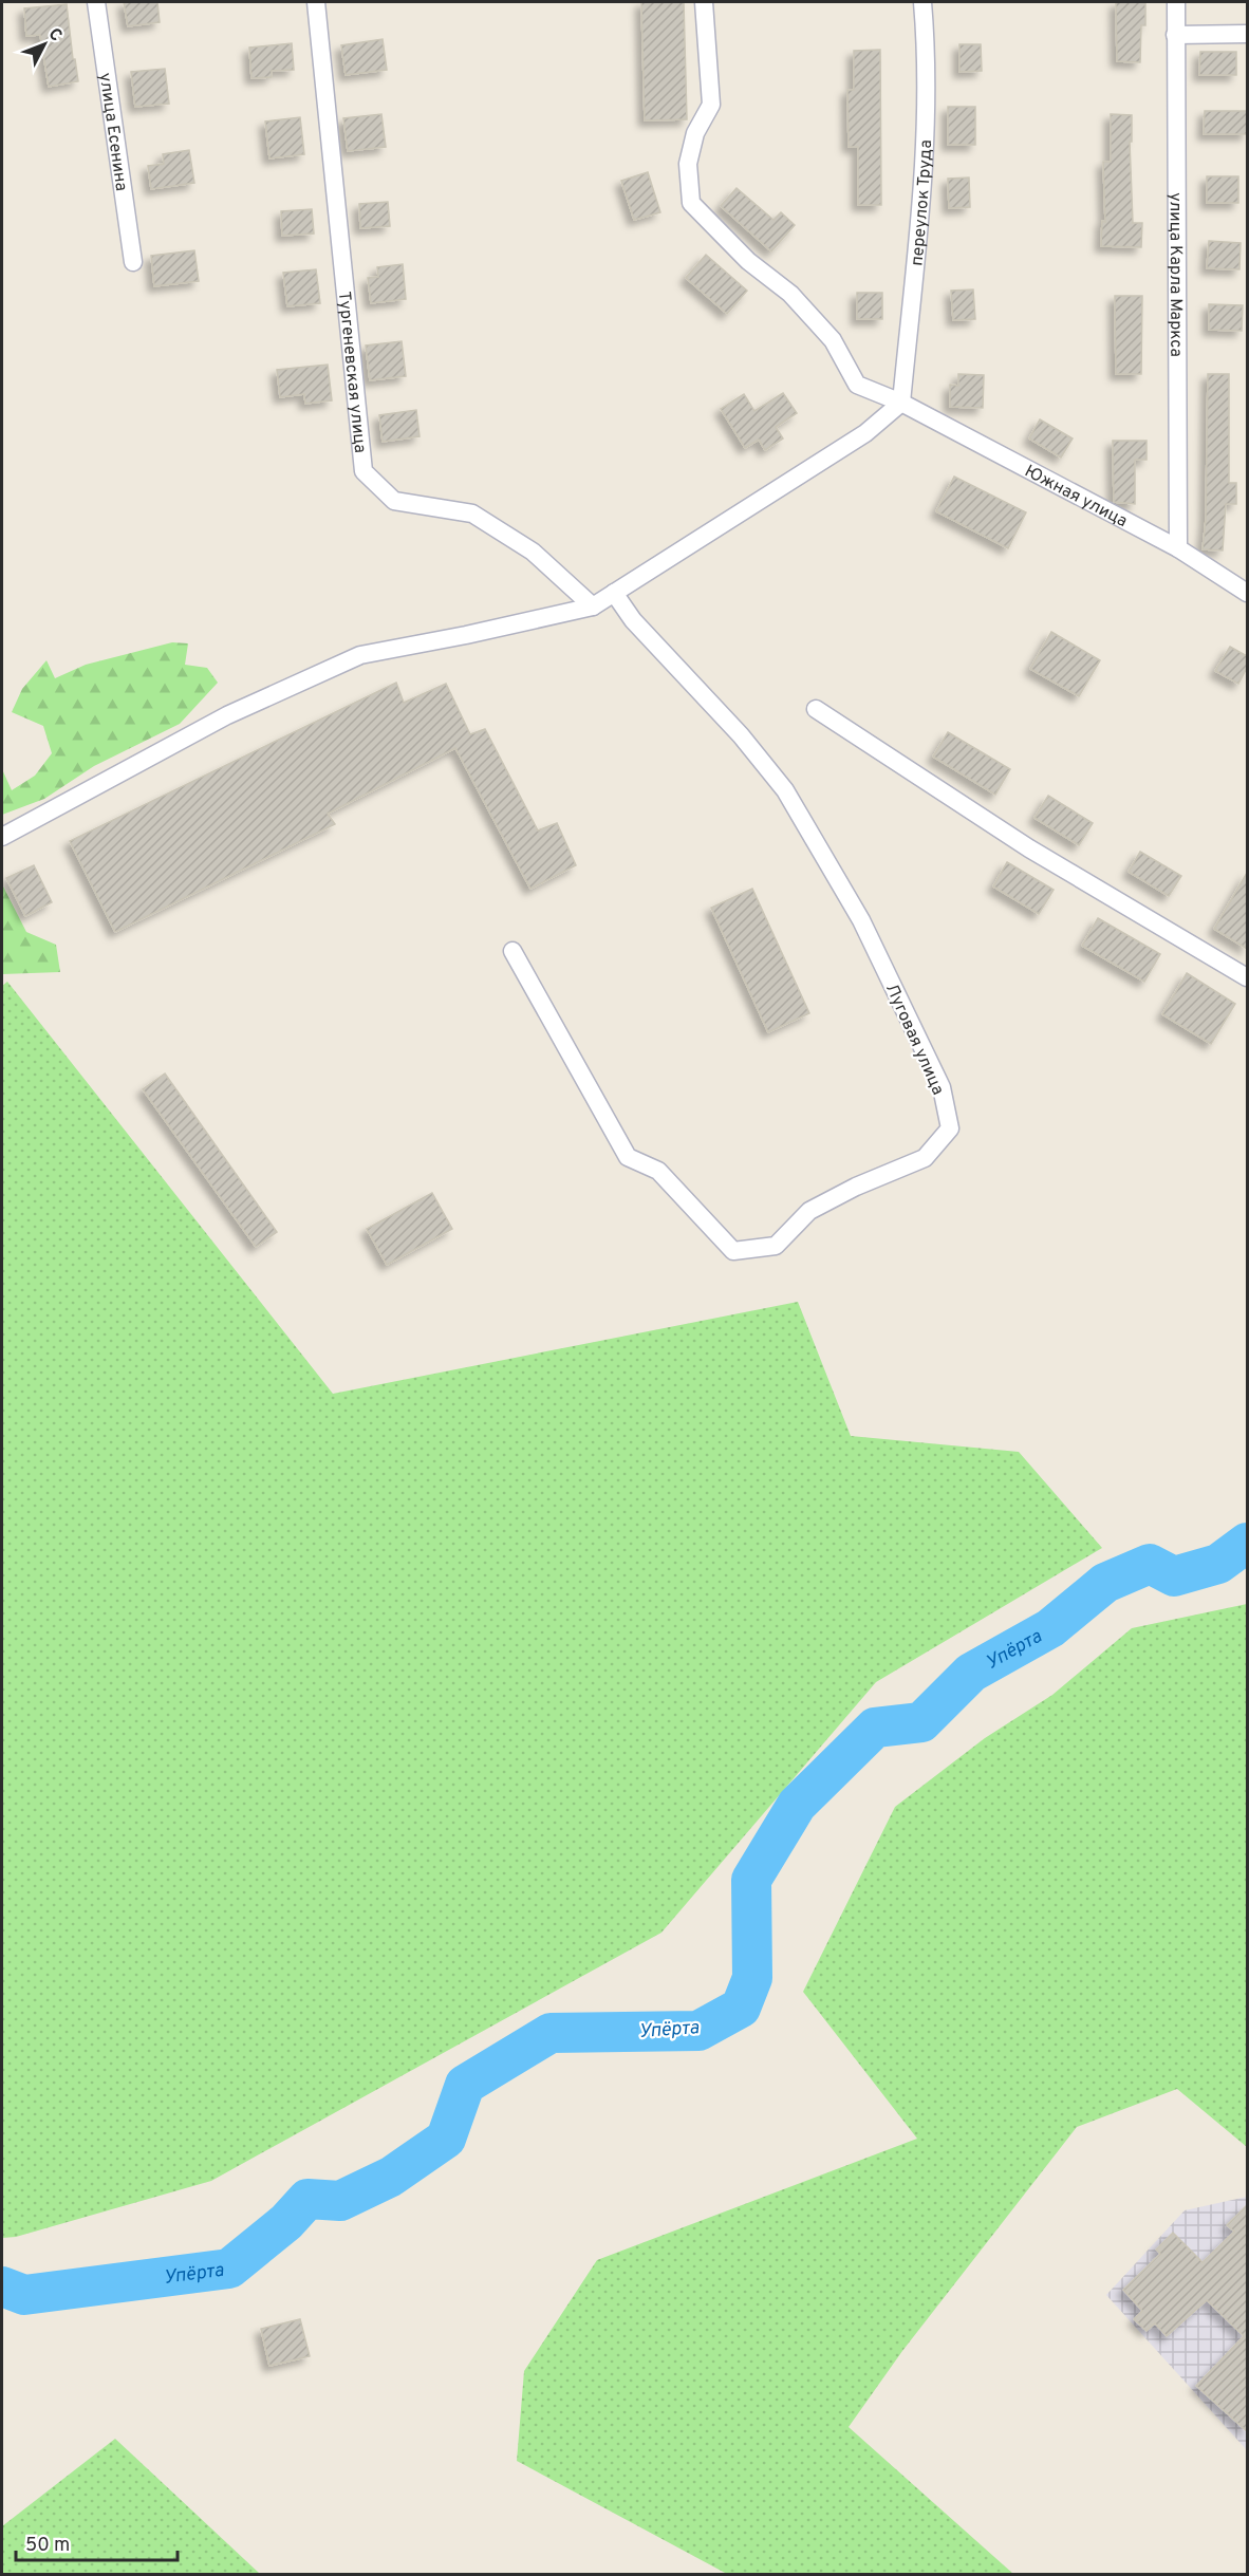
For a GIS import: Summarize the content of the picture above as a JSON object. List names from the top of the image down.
{
  "streets": {
    "street": [
      "улица Есенина",
      "переулок Труда",
      "улица Карла Маркса",
      "Тургеневская улица",
      "Южная улица",
      "Луговая улица"
    ]
  },
  "crossings": [
    ["переулок Труда", "Южная улица"],
    ["улица Карла Маркса", "Южная улица"]
  ],
  "water": ["Упёрта"],
  "scale_bar": "50 m",
  "north": "top right"
}
